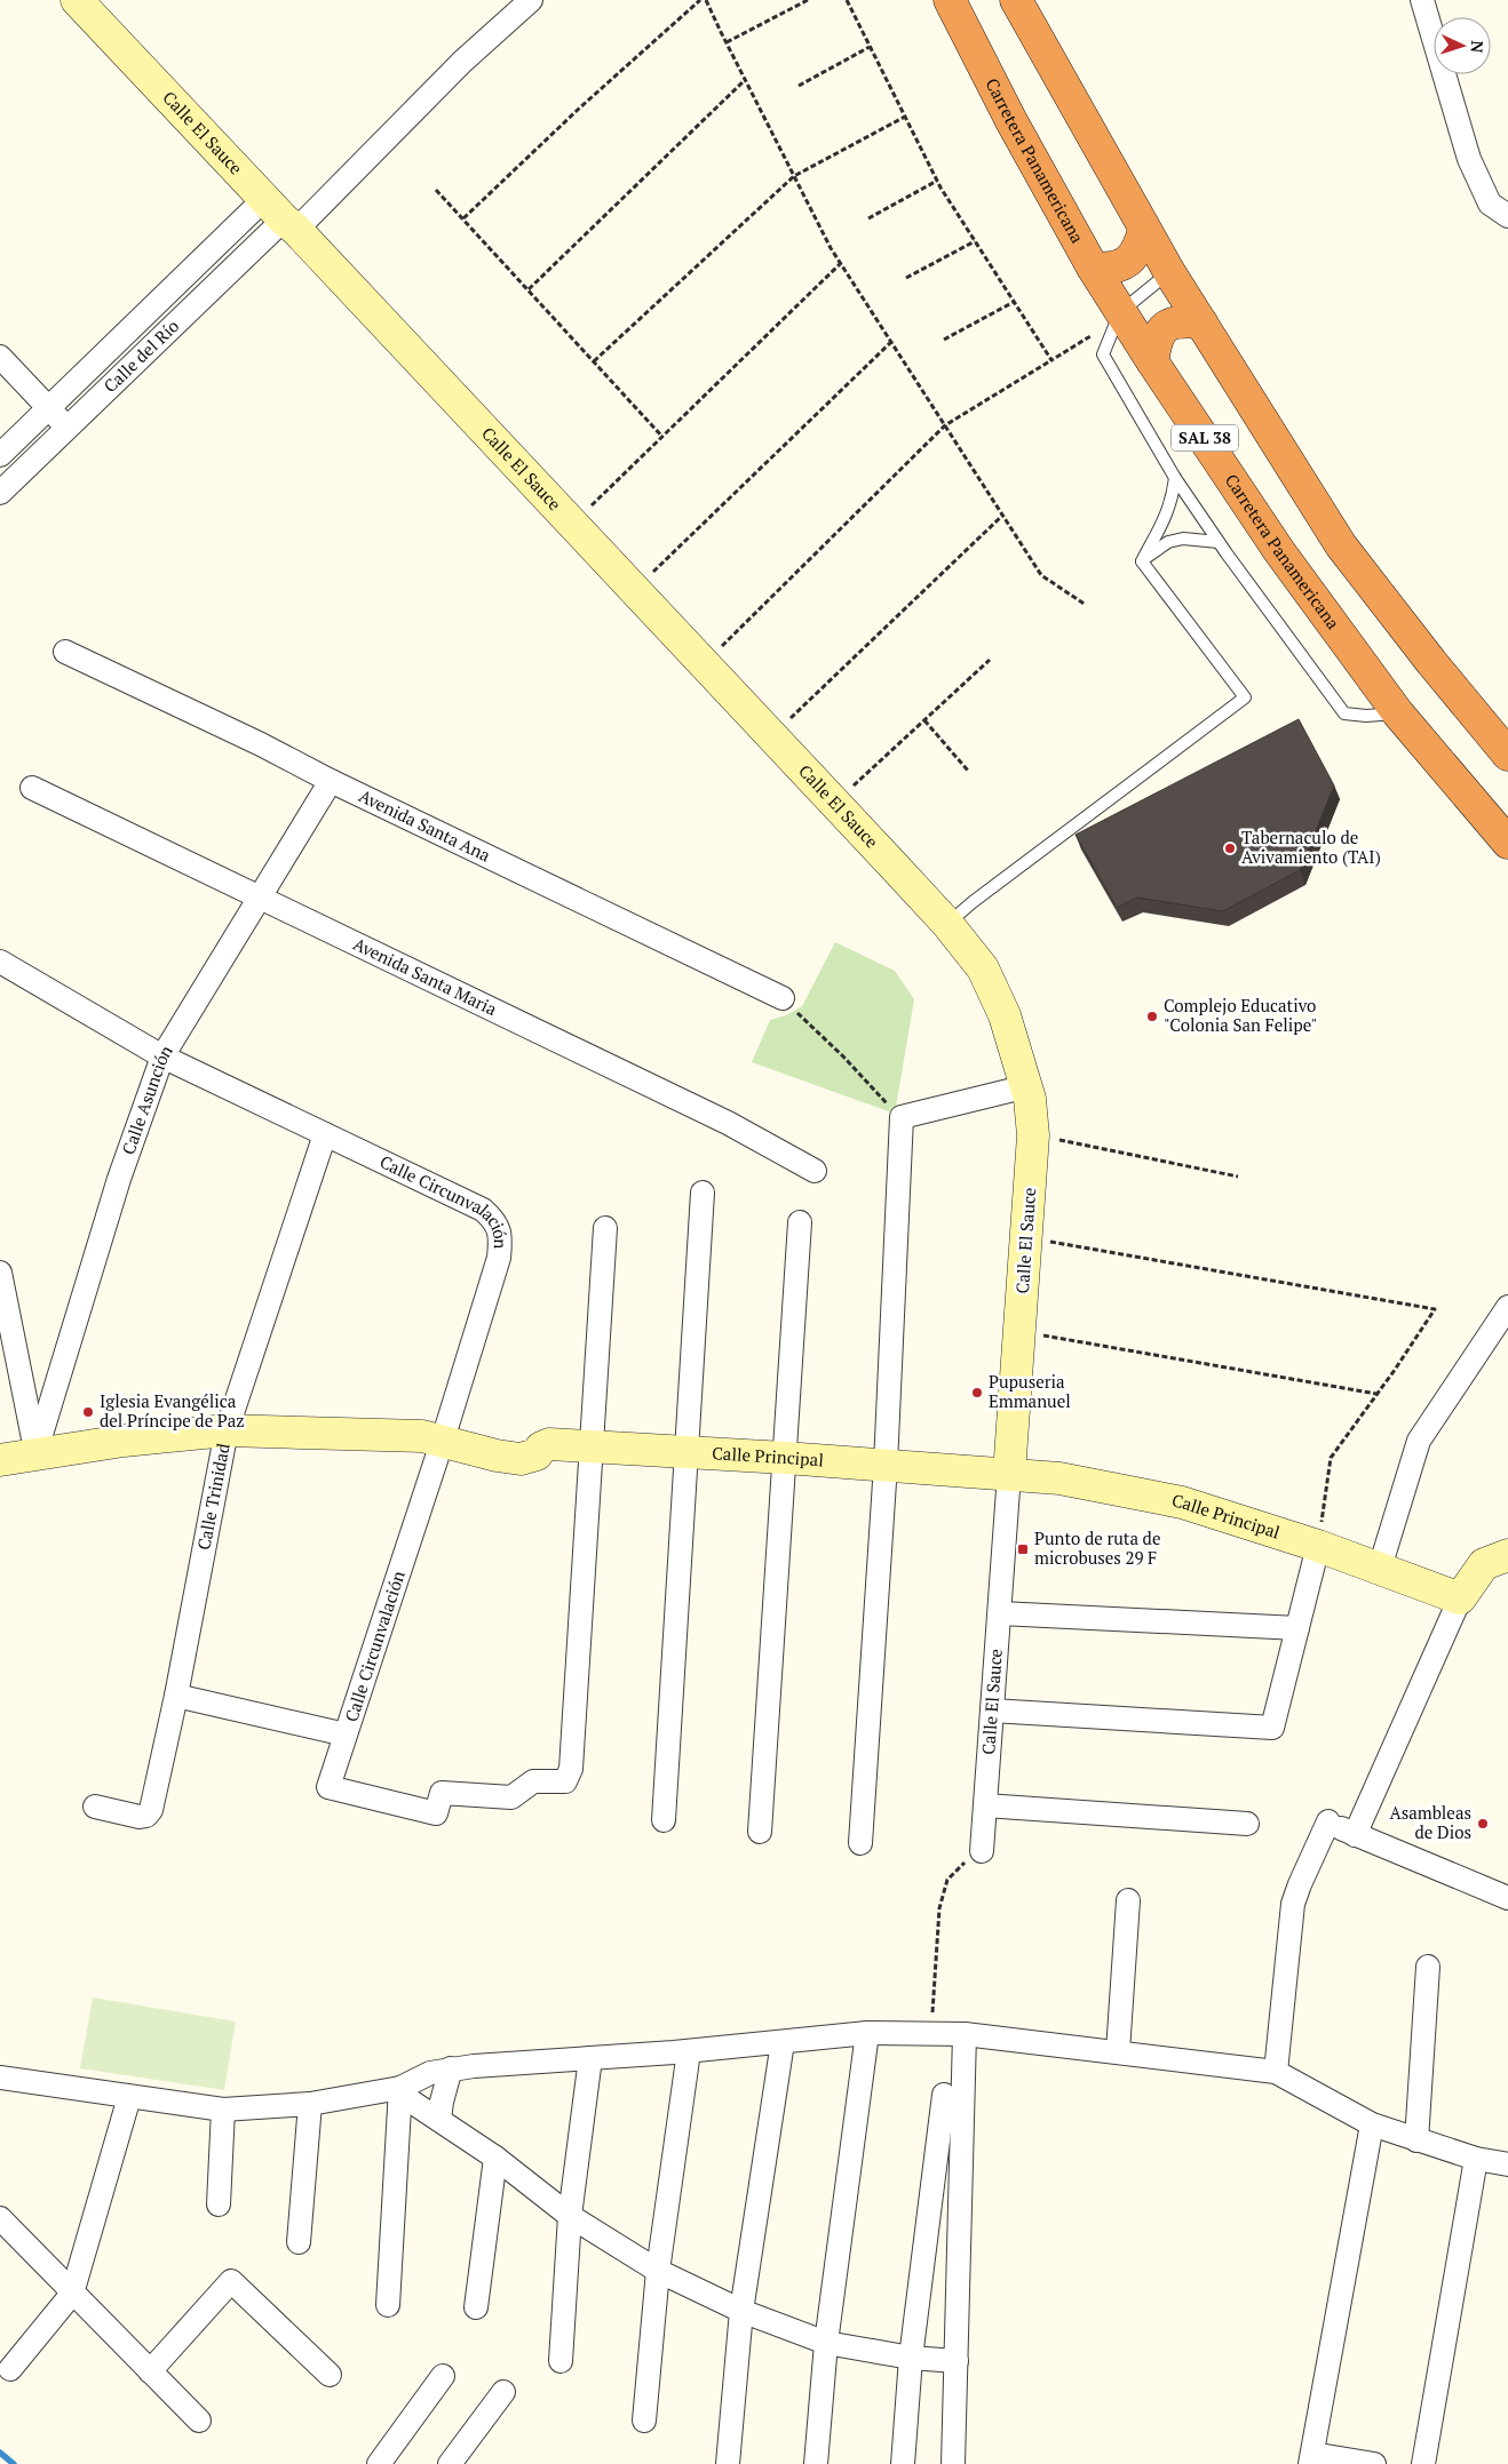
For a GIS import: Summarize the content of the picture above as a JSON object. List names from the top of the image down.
{
  "streets": {
    "highway": ["Carretera Panamericana", "SAL 38"],
    "street": [
      "Calle El Sauce",
      "Calle del Río",
      "Avenida Santa Ana",
      "Avenida Santa Maria",
      "Calle Asunción",
      "Calle Circunvalación",
      "Calle Principal",
      "Calle Trinidad"
    ]
  },
  "crossings": [
    ["Calle El Sauce", "Calle del Río"],
    ["Calle El Sauce", "Calle Principal"],
    ["Avenida Santa Ana", "Calle Asunción"],
    ["Avenida Santa Maria", "Calle Asunción"],
    ["Calle Asunción", "Calle Circunvalación"],
    ["Calle Asunción", "Calle Principal"],
    ["Calle Circunvalación", "Calle Principal"],
    ["Calle Circunvalación", "Calle Trinidad"],
    ["Calle Principal", "Calle Trinidad"]
  ],
  "places": {
    "other": [
      "Tabernaculo de Avivamiento (TAI)",
      "Complejo Educativo \"Colonia San Felipe\"",
      "Pupuseria Emmanuel",
      "Iglesia Evangélica del Príncipe de Paz",
      "Asambleas de Dios"
    ],
    "transit": ["Punto de ruta de microbuses 29 F"]
  },
  "north": "right"
}
